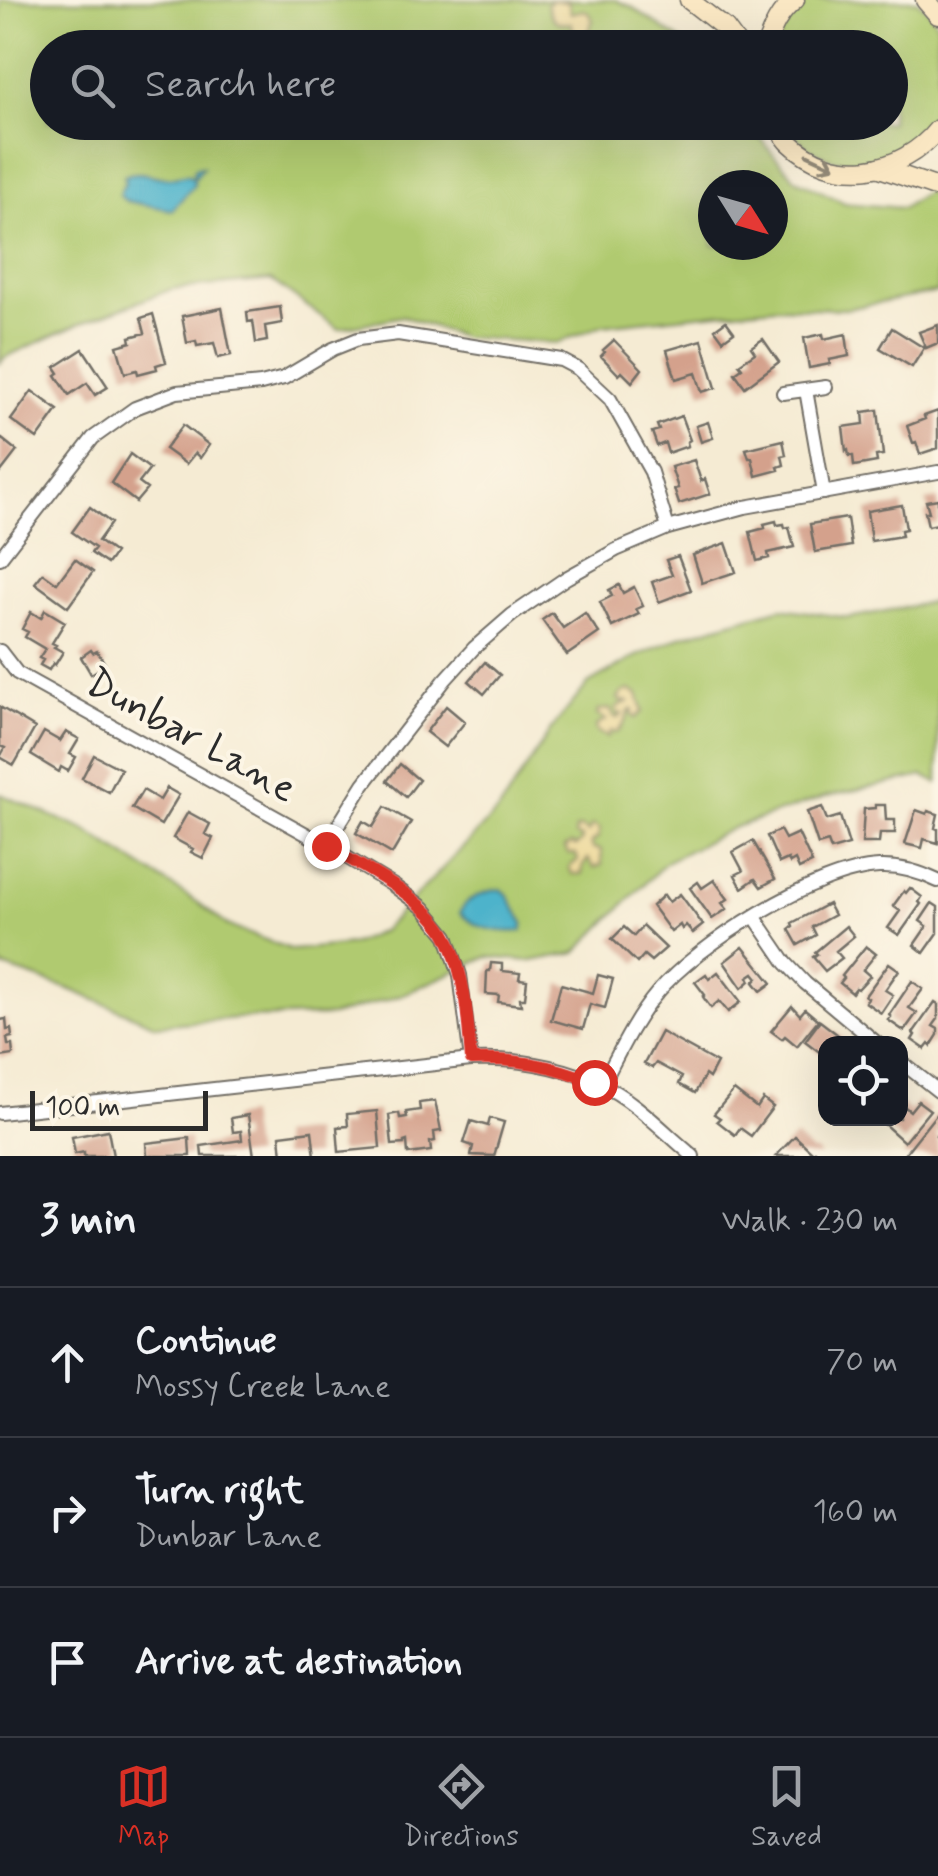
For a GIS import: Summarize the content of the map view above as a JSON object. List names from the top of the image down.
{
  "streets": {
    "street": ["Dunbar Lane"]
  },
  "scale_bar": "100 m",
  "north": "bottom right",
  "page": {
    "search": "Search here",
    "scale": "100 m",
    "heading": ["3 min", "Walk · 230 m"],
    "list": [
      ["Continue", "Mossy Creek Lane", "70 m"],
      ["Turn right", "Dunbar Lane", "160 m"],
      "Arrive at destination"
    ],
    "nav": ["Map", "Directions", "Saved"]
  }
}
